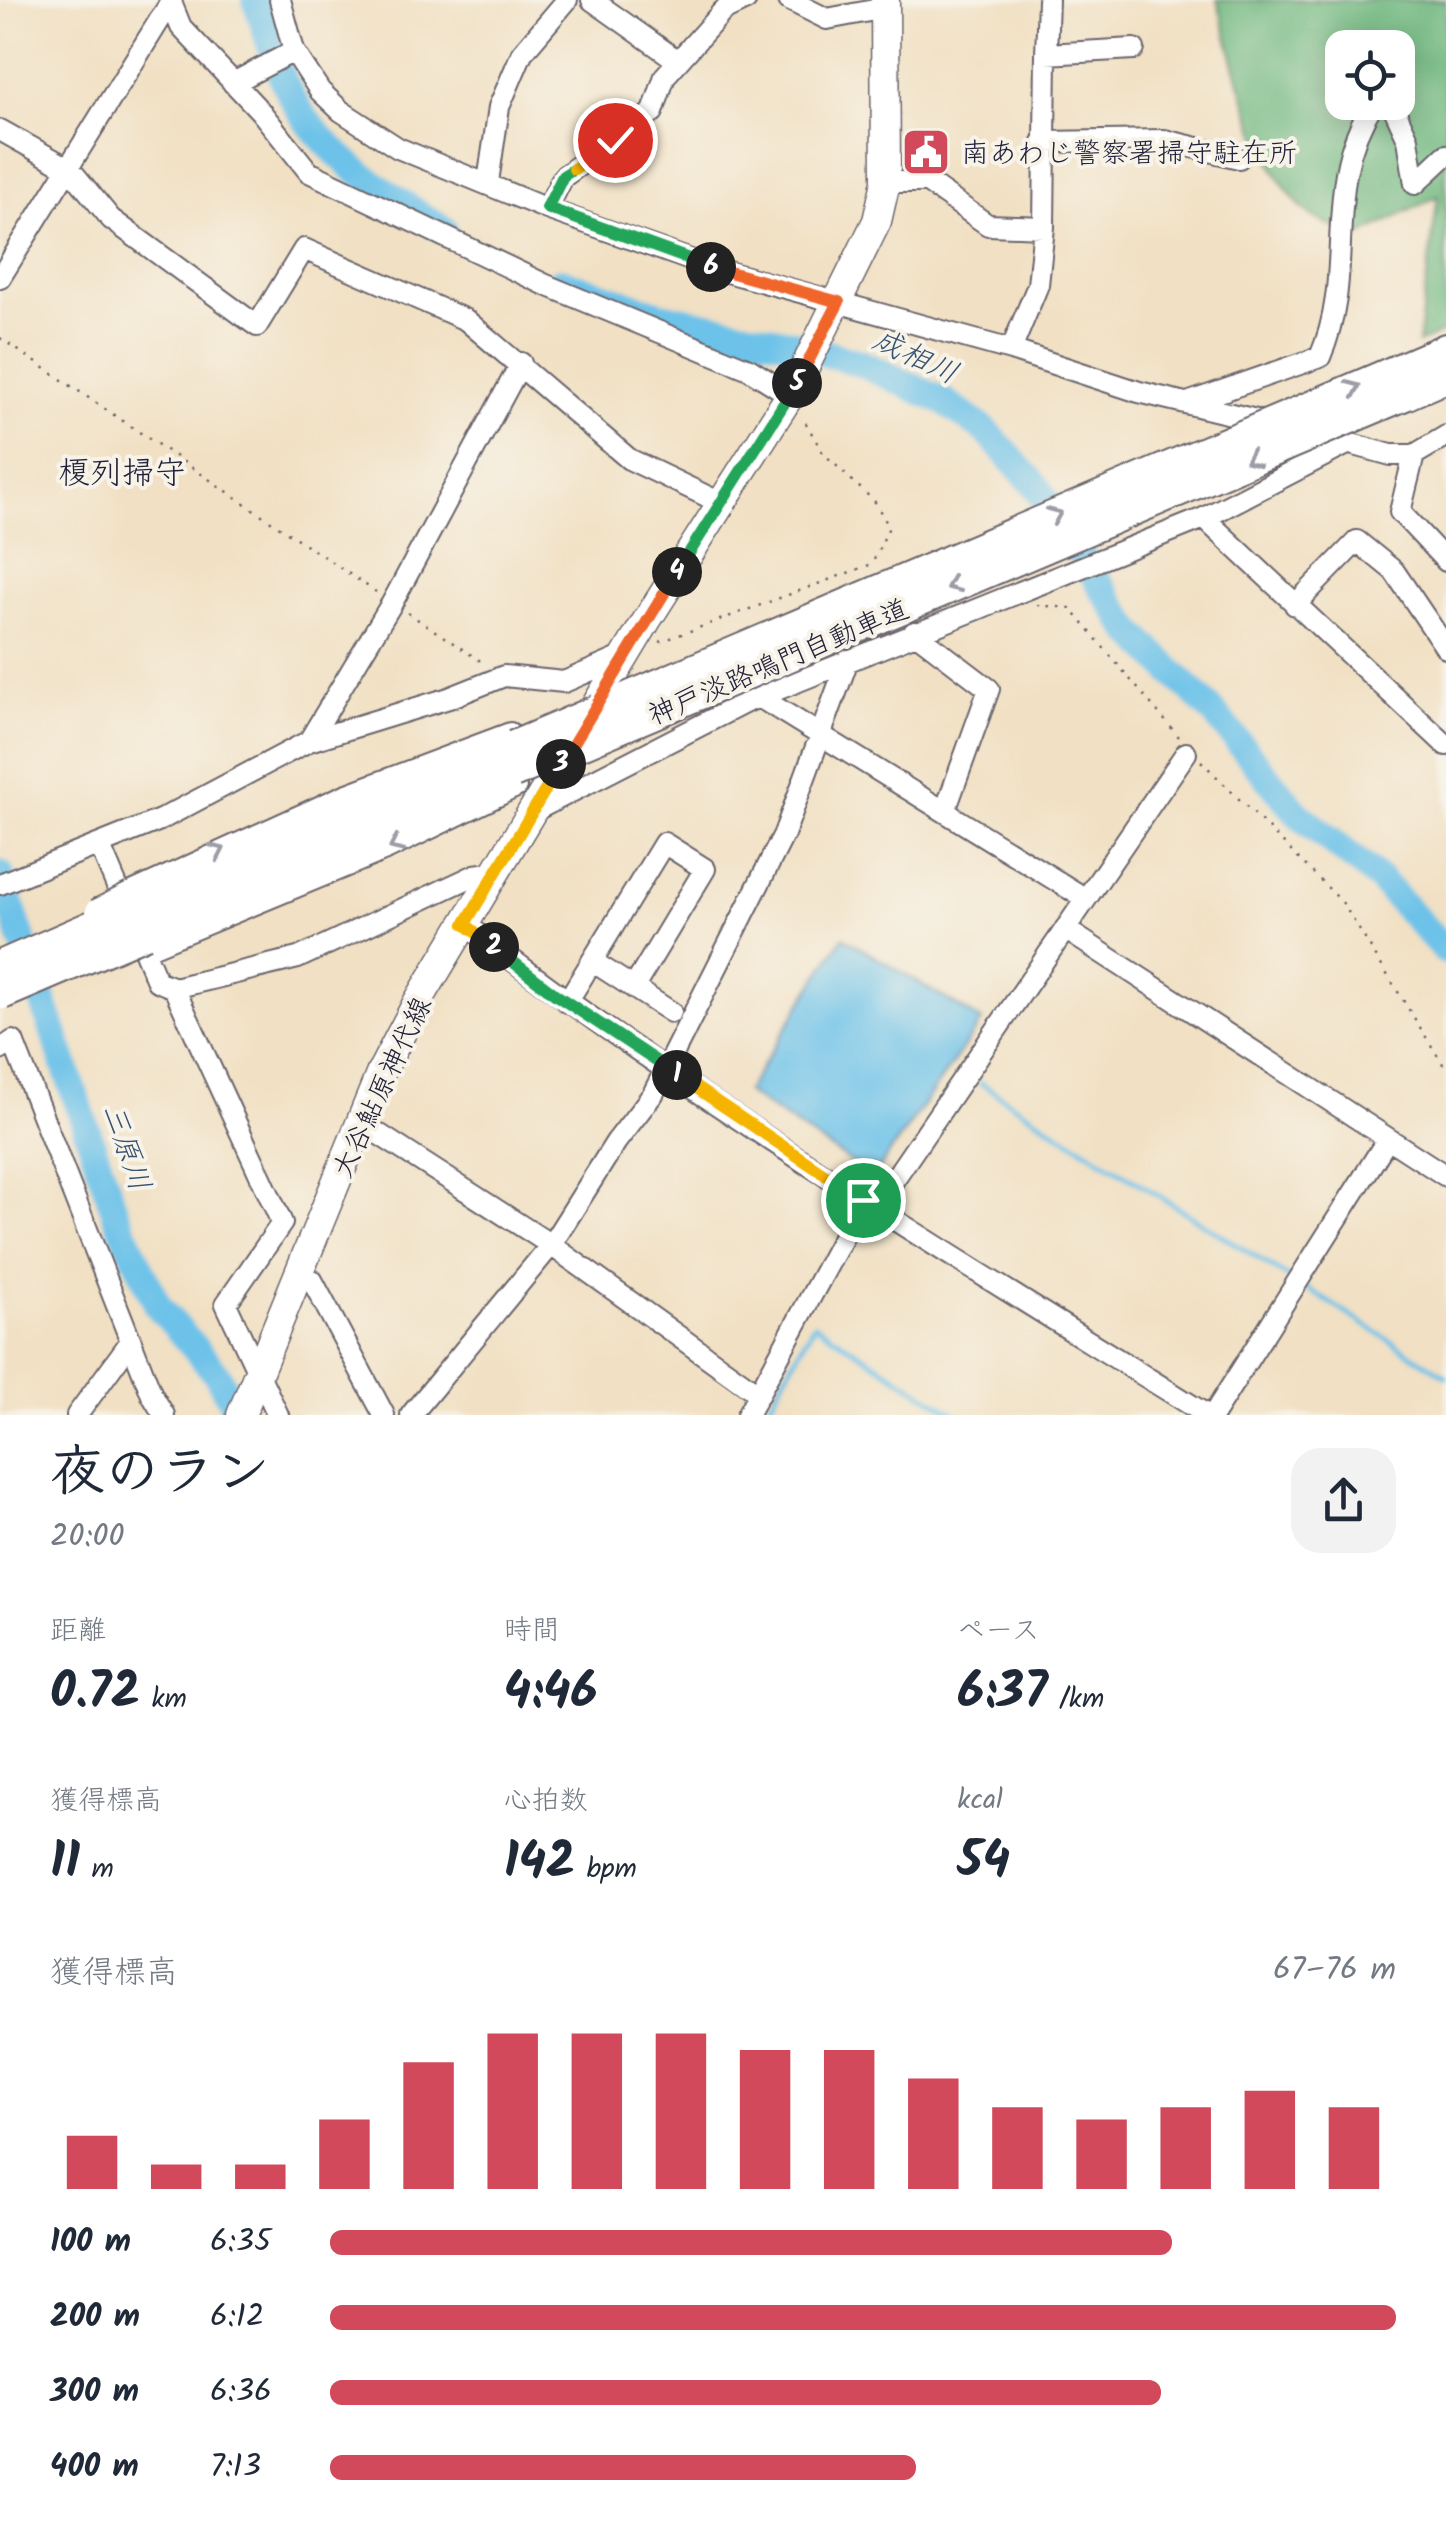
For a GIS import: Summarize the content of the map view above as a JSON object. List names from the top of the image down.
{
  "streets": {
    "highway": ["神戸淡路鳴門自動車道"],
    "main road": ["大谷鮎原神代線"]
  },
  "districts": ["榎列掃守"],
  "water": ["成相川", "三原川"],
  "places": {
    "public building": ["南あわじ警察署掃守駐在所"]
  },
  "page": {
    "pins": [
      "6",
      "5",
      "4",
      "3",
      "2",
      "1"
    ],
    "heading": ["夜のラン", "20:00"],
    "stats": [
      ["距離", "0.72 km"],
      ["時間", "4:46"],
      ["ペース", "6:37 /km"],
      ["獲得標高", "11 m"],
      ["心拍数", "142 bpm"],
      ["kcal", "54"]
    ],
    "chart": ["獲得標高", "67–76 m"],
    "list": [
      {
        "name": "100 m",
        "note": "6:35"
      },
      {
        "name": "200 m",
        "note": "6:12"
      },
      {
        "name": "300 m",
        "note": "6:36"
      },
      {
        "name": "400 m",
        "note": "7:13"
      }
    ]
  }
}
